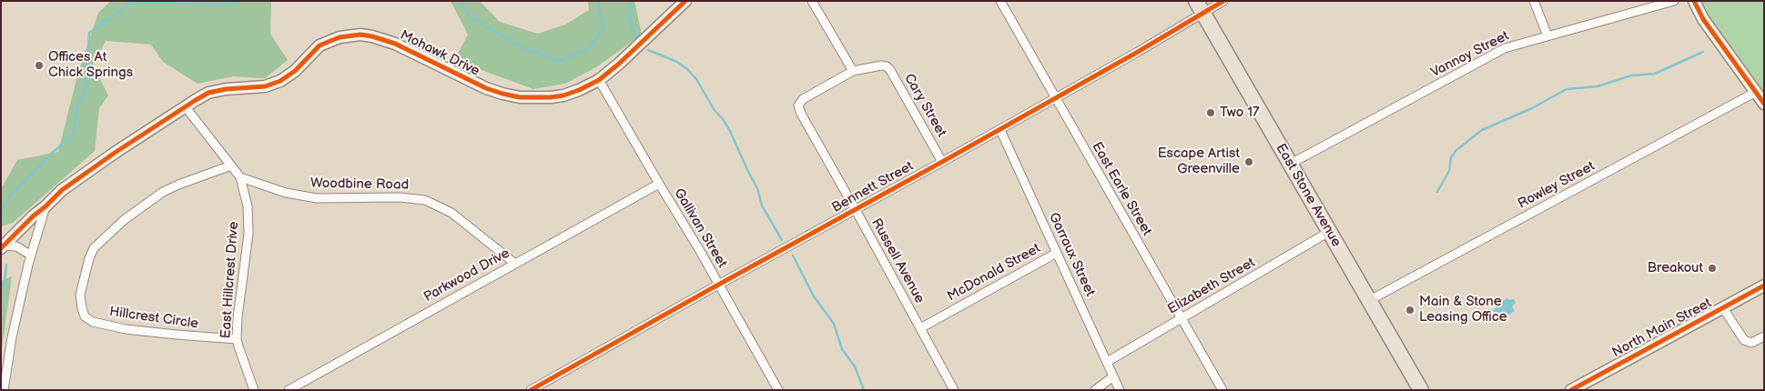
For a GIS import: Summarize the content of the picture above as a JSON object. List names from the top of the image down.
{
  "streets": {
    "highway": ["East Stone Avenue"],
    "street": [
      "Mohawk Drive",
      "Vannoy Street",
      "Cary Street",
      "Woodbine Road",
      "Rowley Street",
      "Bennett Street",
      "East Earle Street",
      "Gallivan Street",
      "Garraux Street",
      "Russell Avenue",
      "McDonald Street",
      "Parkwood Drive",
      "East Hillcrest Drive",
      "Elizabeth Street",
      "Hillcrest Circle",
      "North Main Street"
    ]
  },
  "crossings": [
    ["Mohawk Drive", "Gallivan Street"],
    ["Mohawk Drive", "East Hillcrest Drive"],
    ["Vannoy Street", "East Stone Avenue"],
    ["Cary Street", "Bennett Street"],
    ["Cary Street", "Russell Avenue"],
    ["Woodbine Road", "Parkwood Drive"],
    ["Woodbine Road", "East Hillcrest Drive"],
    ["Rowley Street", "East Stone Avenue"],
    ["Bennett Street", "East Earle Street"],
    ["Bennett Street", "East Stone Avenue"],
    ["Bennett Street", "Gallivan Street"],
    ["Bennett Street", "Garraux Street"],
    ["Bennett Street", "Russell Avenue"],
    ["East Earle Street", "Elizabeth Street"],
    ["East Stone Avenue", "Elizabeth Street"],
    ["Gallivan Street", "Parkwood Drive"],
    ["Garraux Street", "McDonald Street"],
    ["Garraux Street", "Elizabeth Street"],
    ["Russell Avenue", "McDonald Street"],
    ["East Hillcrest Drive", "Hillcrest Circle"]
  ],
  "places": [
    "Offices At Chick Springs",
    "Two 17",
    "Escape Artist Greenville",
    "Breakout",
    "Main & Stone Leasing Office"
  ]
}
